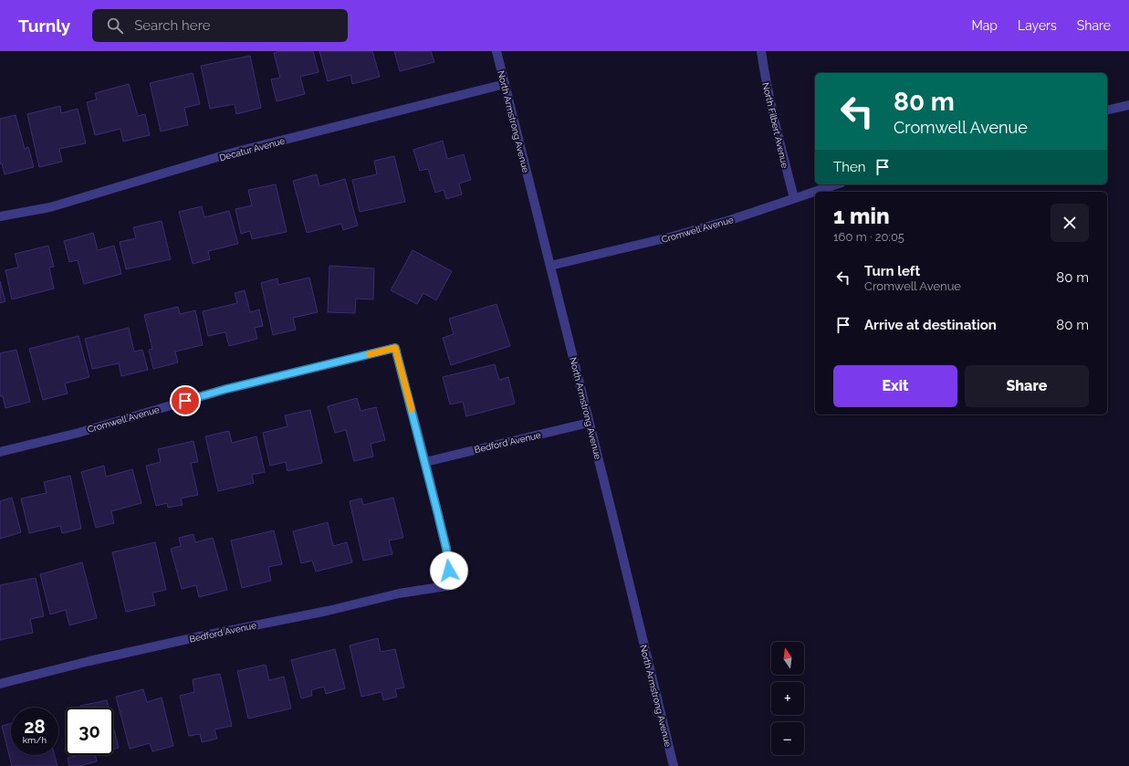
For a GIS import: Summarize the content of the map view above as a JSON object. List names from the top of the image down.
{
  "streets": {
    "street": [
      "North Armstrong Avenue",
      "North Filbert Avenue",
      "Decatur Avenue",
      "Cromwell Avenue",
      "Bedford Avenue"
    ]
  },
  "crossings": [
    ["North Armstrong Avenue", "Decatur Avenue"],
    ["North Armstrong Avenue", "Cromwell Avenue"],
    ["North Armstrong Avenue", "Bedford Avenue"],
    ["North Filbert Avenue", "Cromwell Avenue"],
    ["Cromwell Avenue", "Bedford Avenue"]
  ],
  "north": "top",
  "page": {
    "header": "Turnly",
    "search": "Search here",
    "nav": ["Map", "Layers", "Share"],
    "turn": ["80 m", "Cromwell Avenue"],
    "then": "Then",
    "heading": ["1 min", "160 m · 20:05"],
    "list": [
      {
        "name": "Turn left",
        "note": "Cromwell Avenue",
        "value": "80 m"
      },
      {
        "name": "Arrive at destination",
        "value": "80 m"
      }
    ],
    "buttons": ["Exit", "Share"],
    "map_buttons": ["+", "−"],
    "speed": "28 km/h",
    "limit": "30"
  }
}
